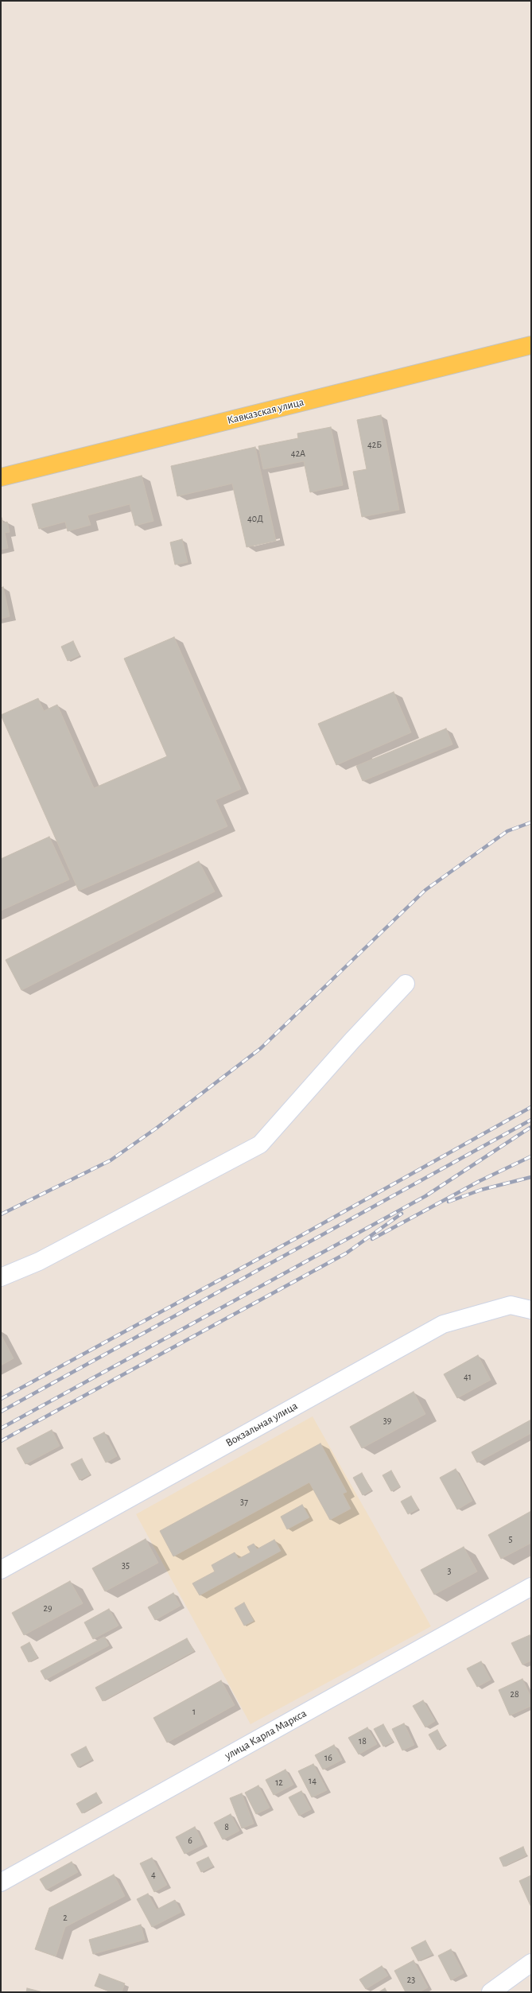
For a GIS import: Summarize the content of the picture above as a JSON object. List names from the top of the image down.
{
  "streets": {
    "main road": ["Кавказская улица"],
    "street": ["Вокзальная улица", "улица Карла Маркса"]
  },
  "house_numbers": [
    "42Б",
    "42А",
    "40Д",
    "41",
    "39",
    "37",
    "5",
    "35",
    "3",
    "29",
    "28",
    "1",
    "18",
    "16",
    "14",
    "12",
    "8",
    "6",
    "4",
    "2",
    "23"
  ]
}
